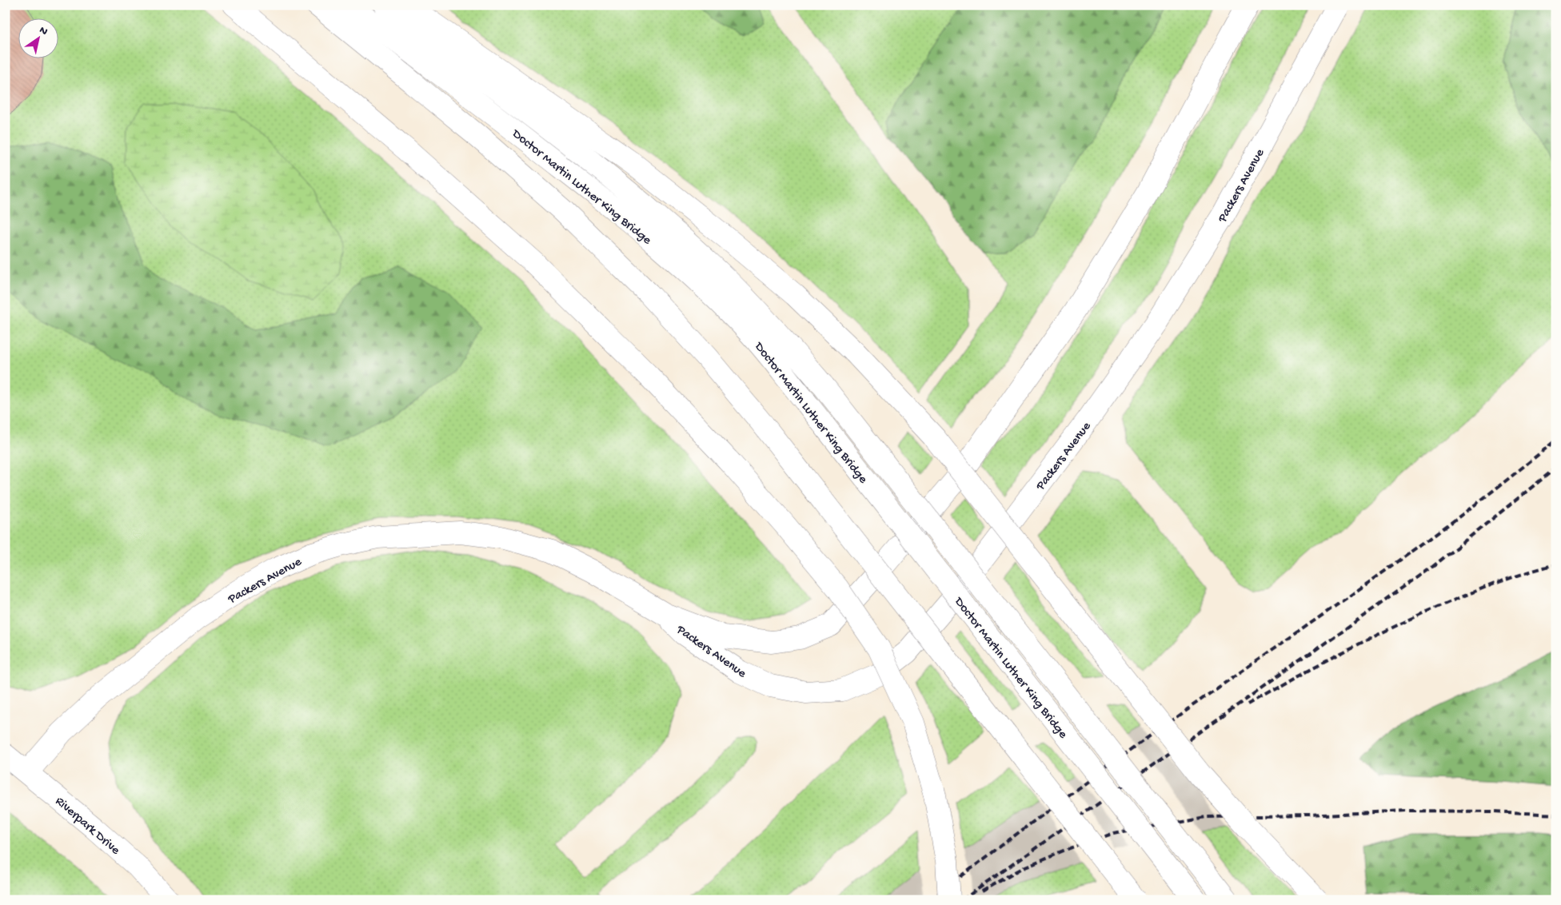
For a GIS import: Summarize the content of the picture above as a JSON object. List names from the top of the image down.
{
  "streets": {
    "main road": ["Packers Avenue", "Doctor Martin Luther King Bridge", "Riverpark Drive"]
  },
  "crossings": [
    ["Packers Avenue", "Riverpark Drive"]
  ],
  "north": "top right"
}
